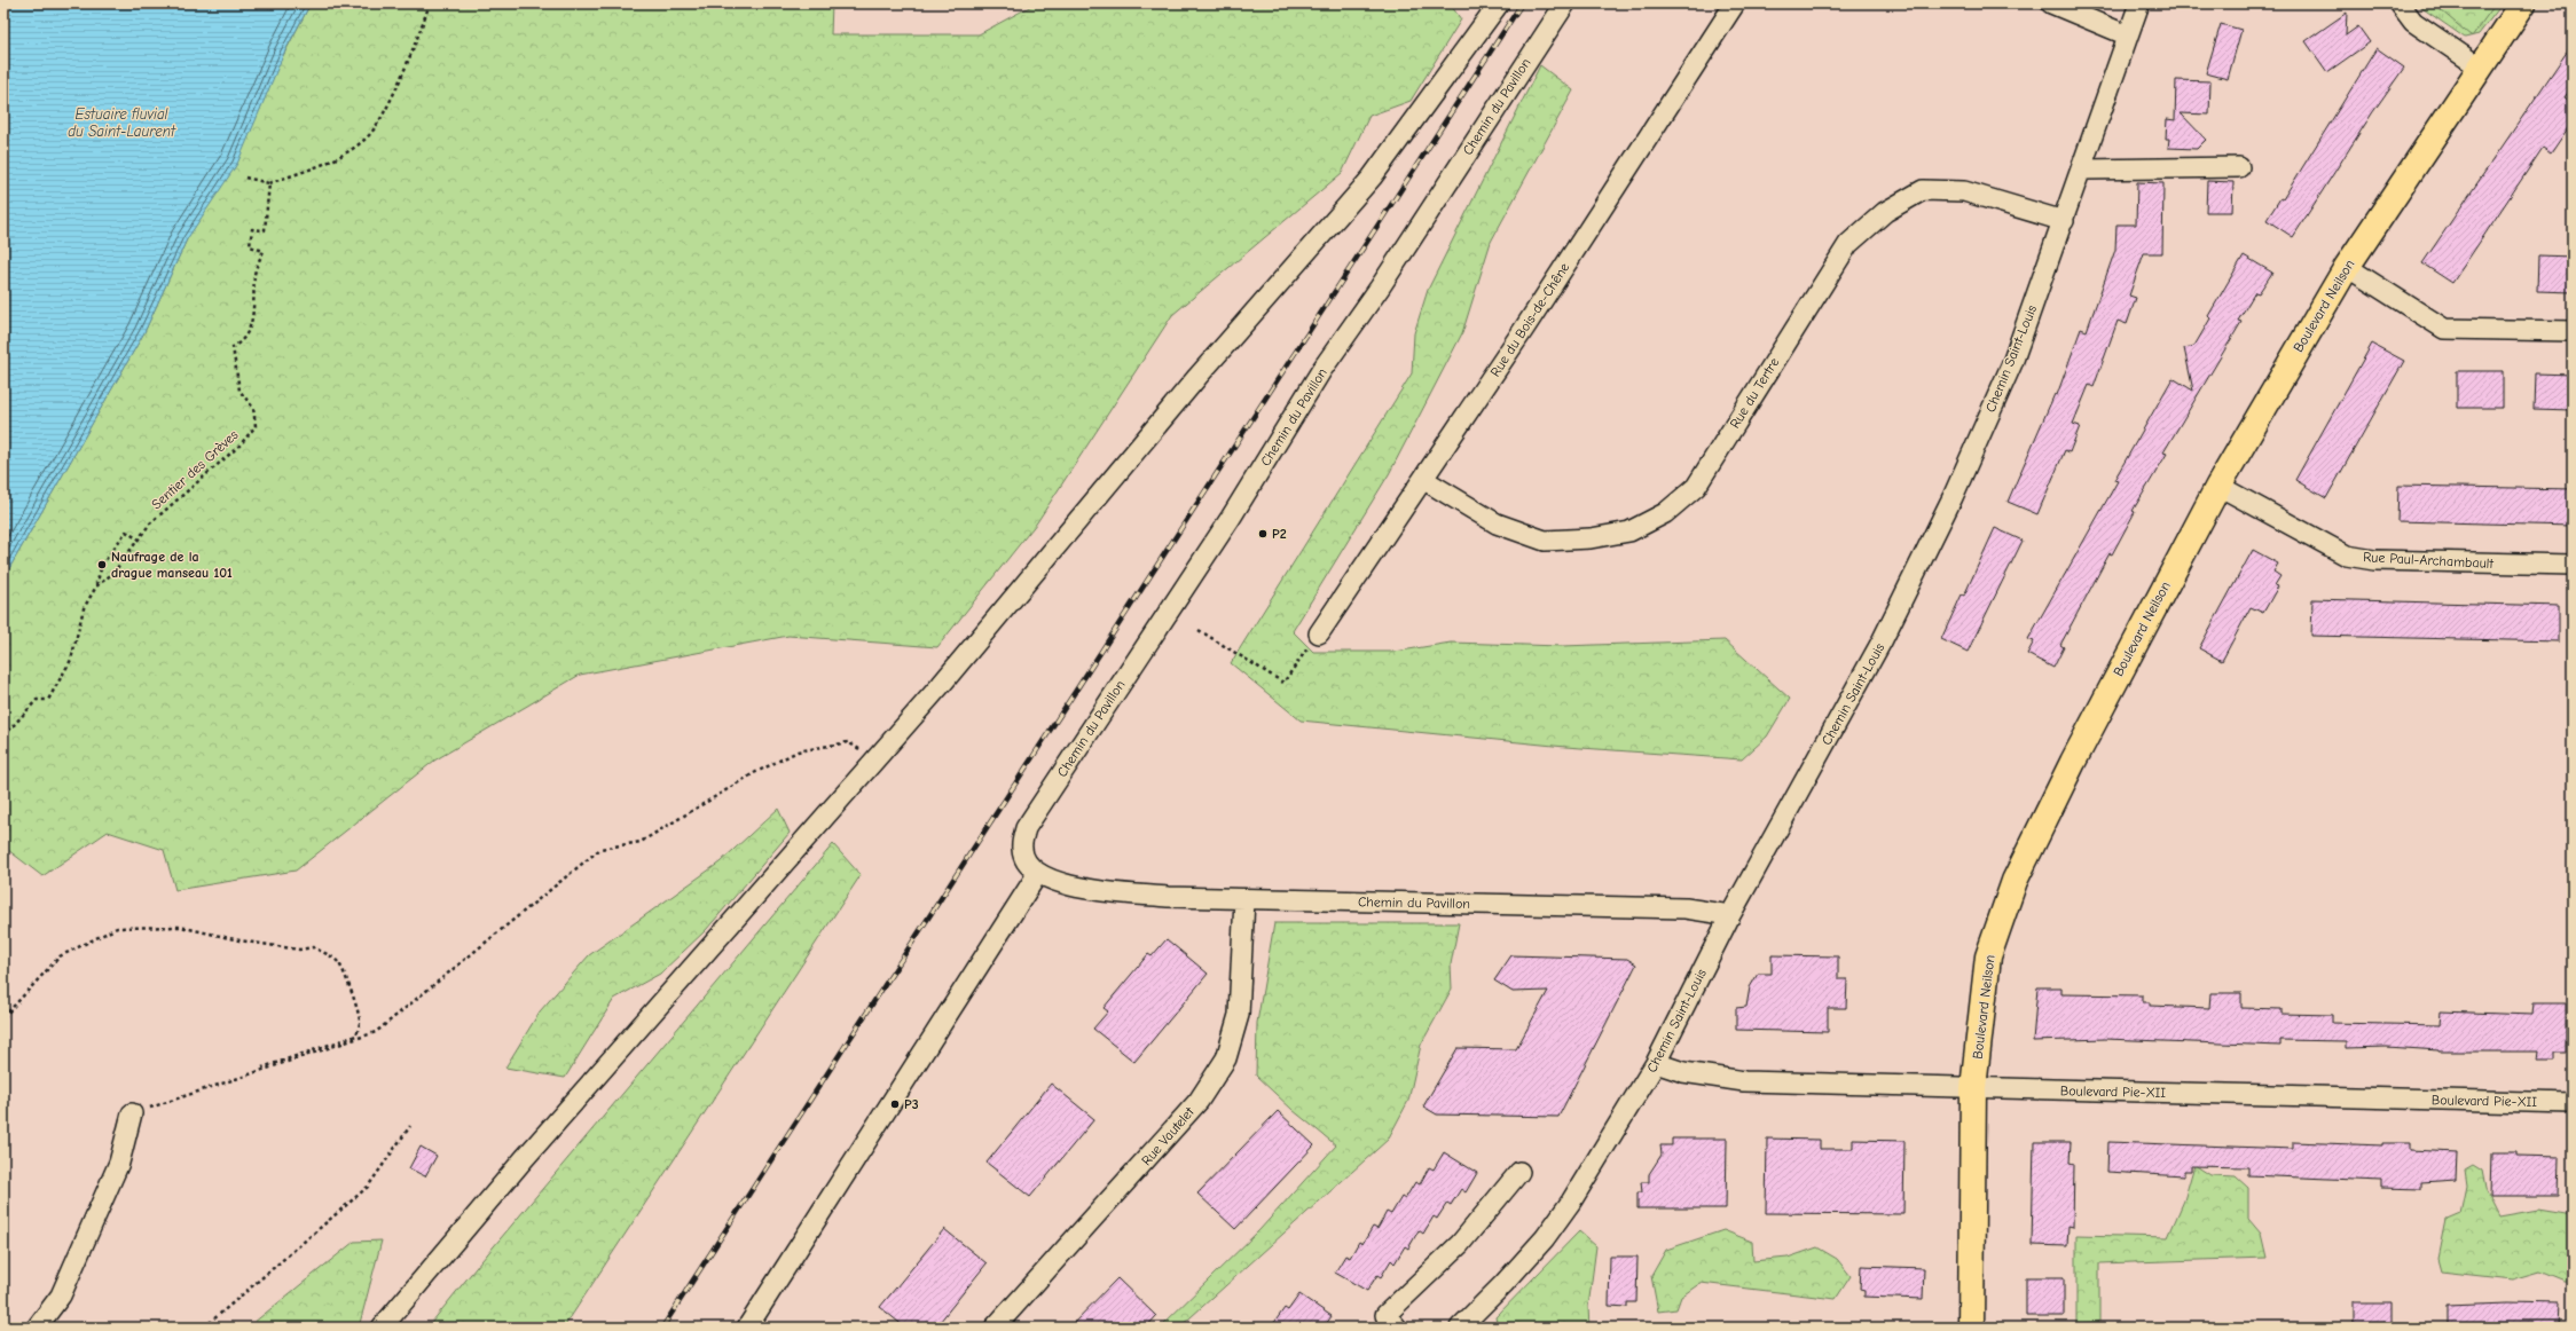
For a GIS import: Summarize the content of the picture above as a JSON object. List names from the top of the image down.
{
  "streets": {
    "main road": ["Boulevard Neilson"],
    "street": [
      "Chemin du Pavillon",
      "Rue du Bois-de-Chêne",
      "Chemin Saint-Louis",
      "Rue du Tertre",
      "Rue Paul-Archambault",
      "Boulevard Pie-XII",
      "Rue Vautelet"
    ],
    "path": ["Sentier des Grèves"]
  },
  "crossings": [
    ["Chemin du Pavillon", "Chemin Saint-Louis"],
    ["Chemin du Pavillon", "Rue Vautelet"],
    ["Boulevard Neilson", "Rue Paul-Archambault"],
    ["Boulevard Neilson", "Boulevard Pie-XII"],
    ["Rue du Bois-de-Chêne", "Rue du Tertre"],
    ["Chemin Saint-Louis", "Rue du Tertre"],
    ["Chemin Saint-Louis", "Boulevard Pie-XII"]
  ],
  "water": ["Estuaire fluvial du Saint-Laurent"],
  "places": ["P2", "Naufrage de la drague manseau 101", "P3"]
}
